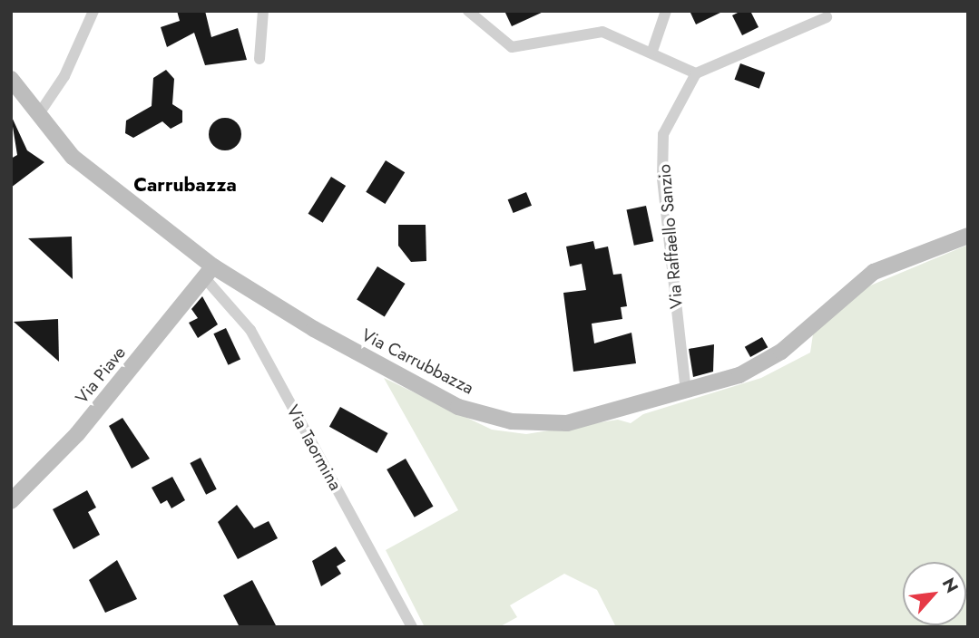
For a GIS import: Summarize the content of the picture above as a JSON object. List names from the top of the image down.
{
  "streets": {
    "main road": ["Via Carrubbazza", "Via Piave"],
    "street": ["Via Raffaello Sanzio", "Via Taormina"]
  },
  "crossings": [
    ["Via Raffaello Sanzio", "Via Carrubbazza"],
    ["Via Carrubbazza", "Via Piave"],
    ["Via Carrubbazza", "Via Taormina"],
    ["Via Piave", "Via Taormina"]
  ],
  "districts": ["Carrubazza"],
  "north": "top right"
}
